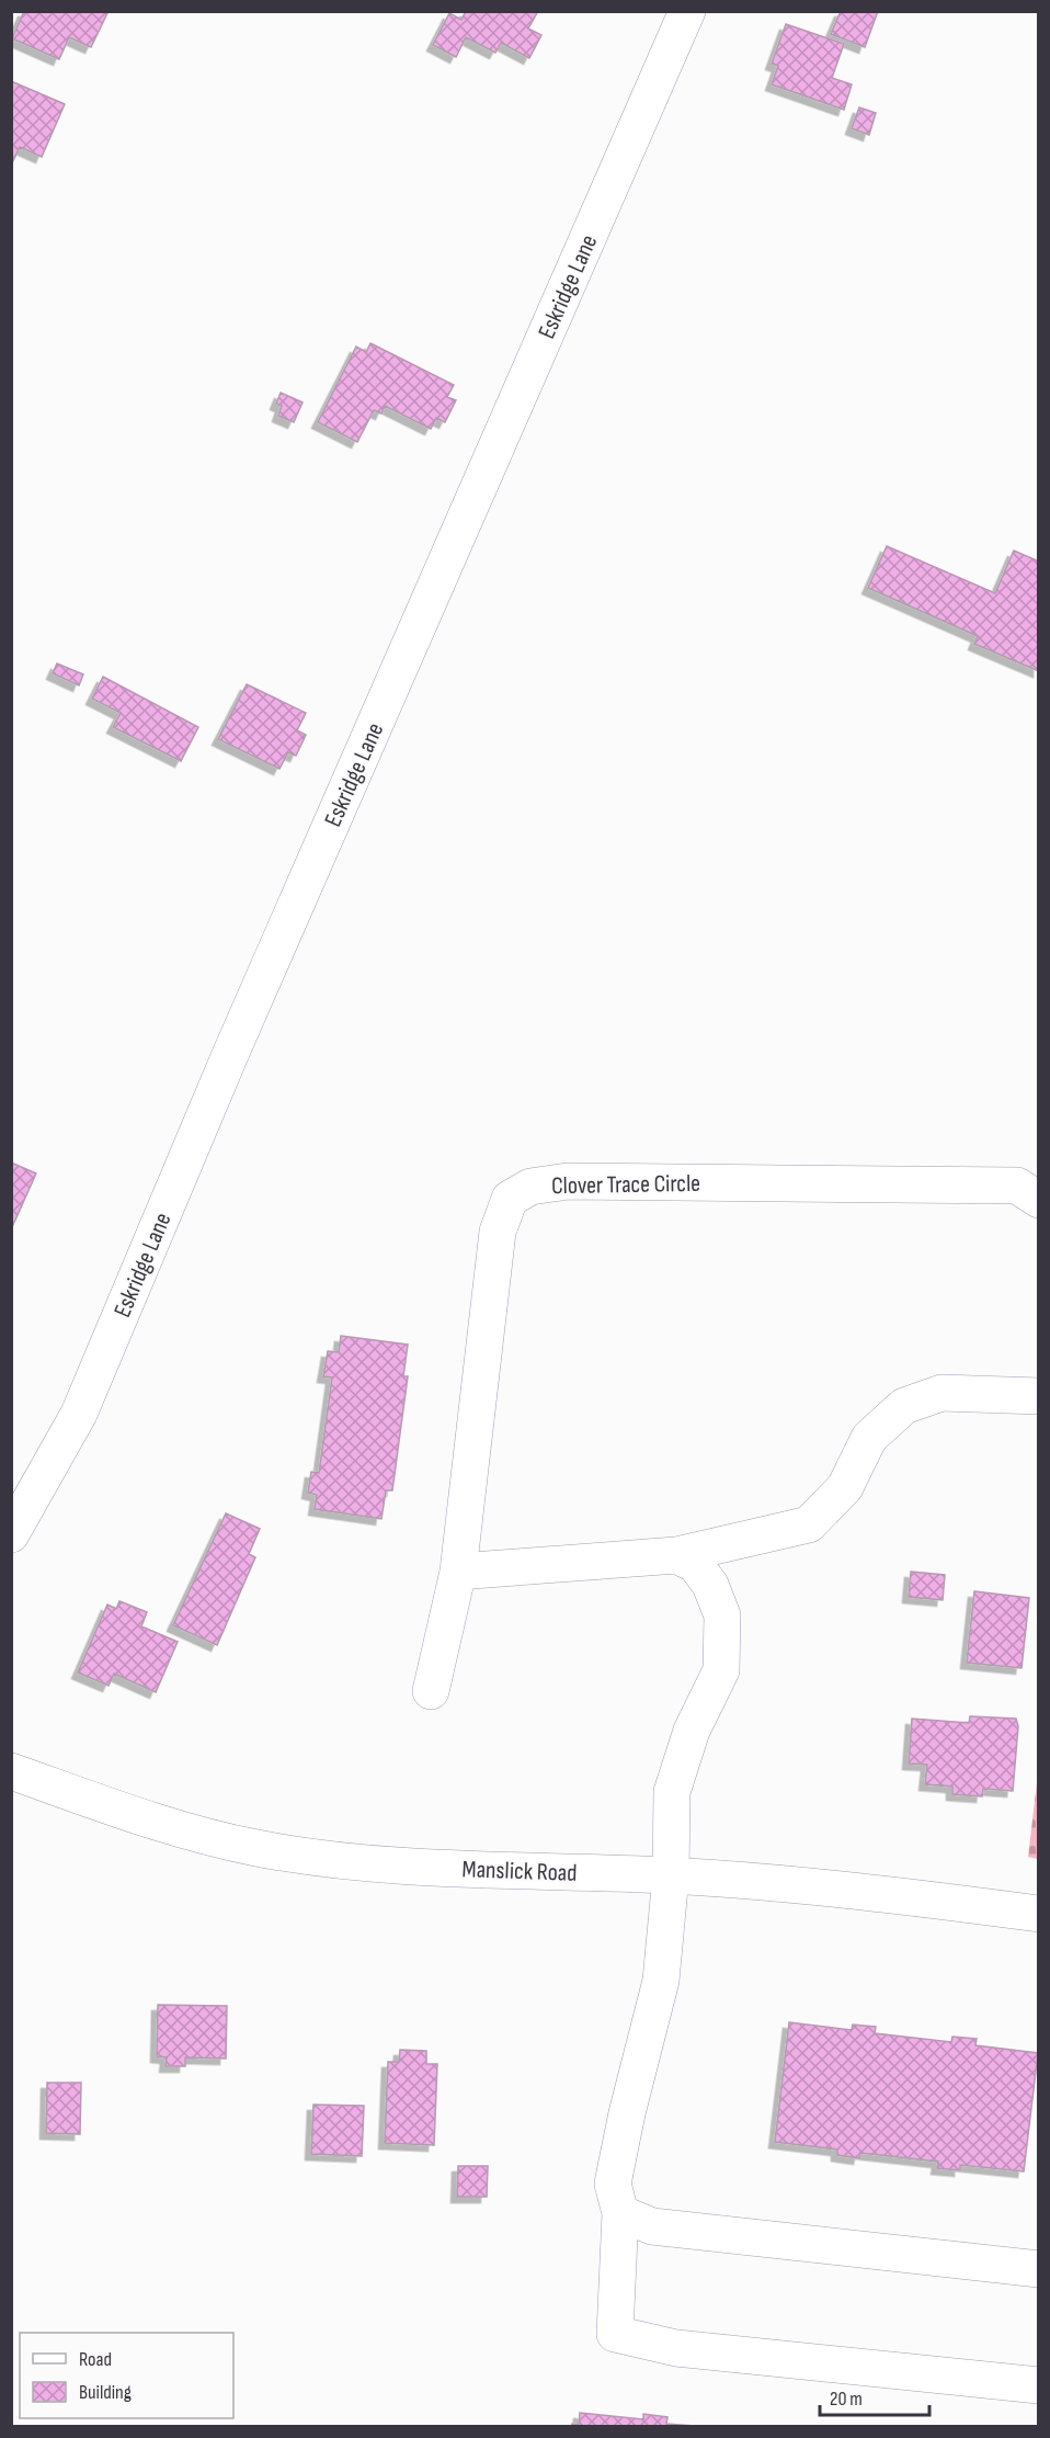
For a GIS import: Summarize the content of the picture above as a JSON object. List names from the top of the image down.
{
  "streets": {
    "street": ["Eskridge Lane", "Clover Trace Circle", "Manslick Road"]
  },
  "legend": ["Road", "Building"],
  "scale_bar": "20 m"
}
